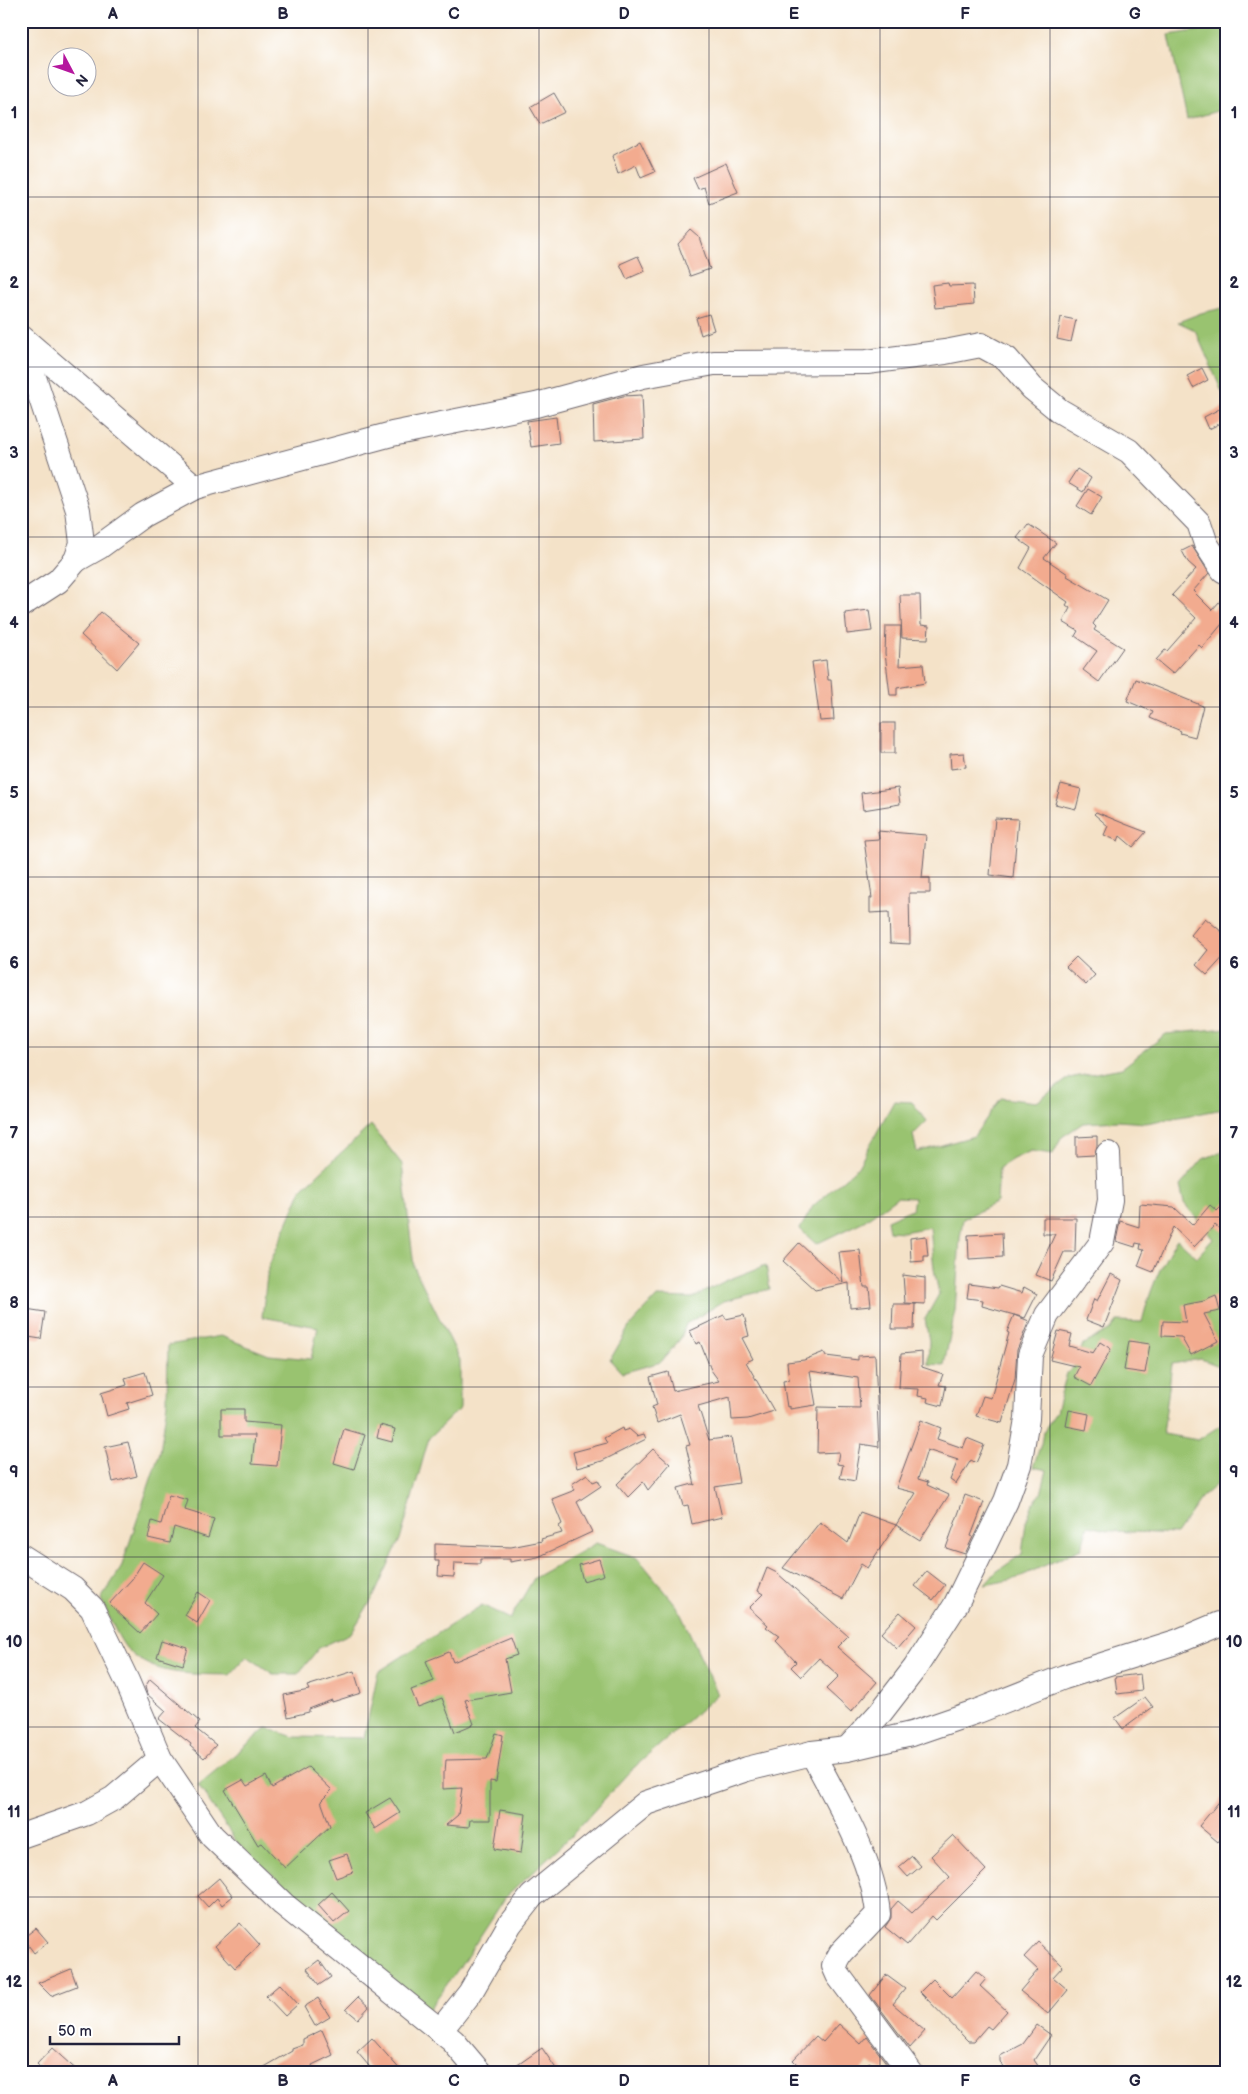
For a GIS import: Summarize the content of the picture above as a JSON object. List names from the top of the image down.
{
  "scale_bar": "50 m",
  "north": "bottom right",
  "grid": {
    "columns": [
      "A",
      "B",
      "C",
      "D",
      "E",
      "F",
      "G"
    ],
    "rows": [
      "1",
      "2",
      "3",
      "4",
      "5",
      "6",
      "7",
      "8",
      "9",
      "10",
      "11",
      "12"
    ]
  }
}
